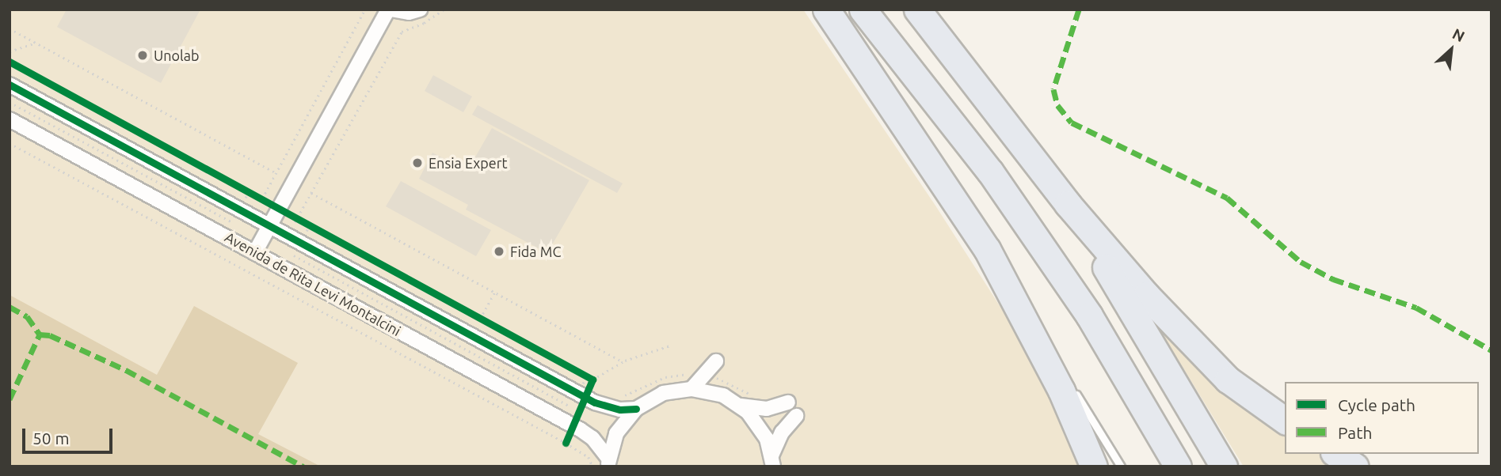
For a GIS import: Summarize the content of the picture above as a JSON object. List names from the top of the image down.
{
  "streets": {
    "street": ["Avenida de Rita Levi Montalcini"]
  },
  "places": ["Unolab", "Ensia Expert", "Fida MC"],
  "legend": ["Cycle path", "Path"],
  "scale_bar": "50 m",
  "north": "top right"
}
